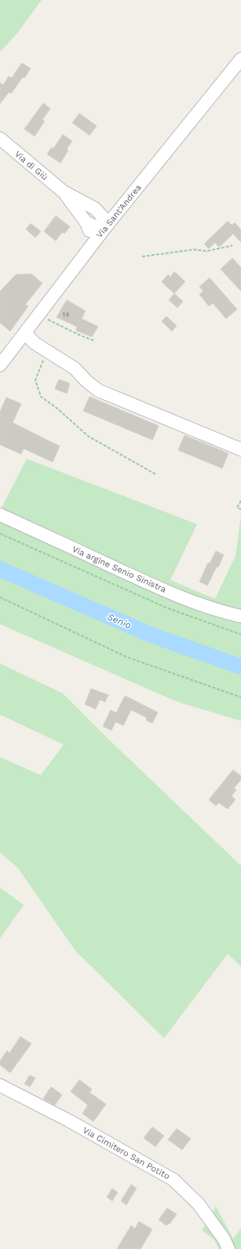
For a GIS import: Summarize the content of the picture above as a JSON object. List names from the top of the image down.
{
  "streets": {
    "street": [
      "Via di Giù",
      "Via Sant'Andrea",
      "Via argine Senio Sinistra",
      "Via Cimitero San Potito"
    ]
  },
  "crossings": [
    ["Via di Giù", "Via Sant'Andrea"]
  ],
  "water": ["Senio"],
  "house_numbers": ["14"]
}
